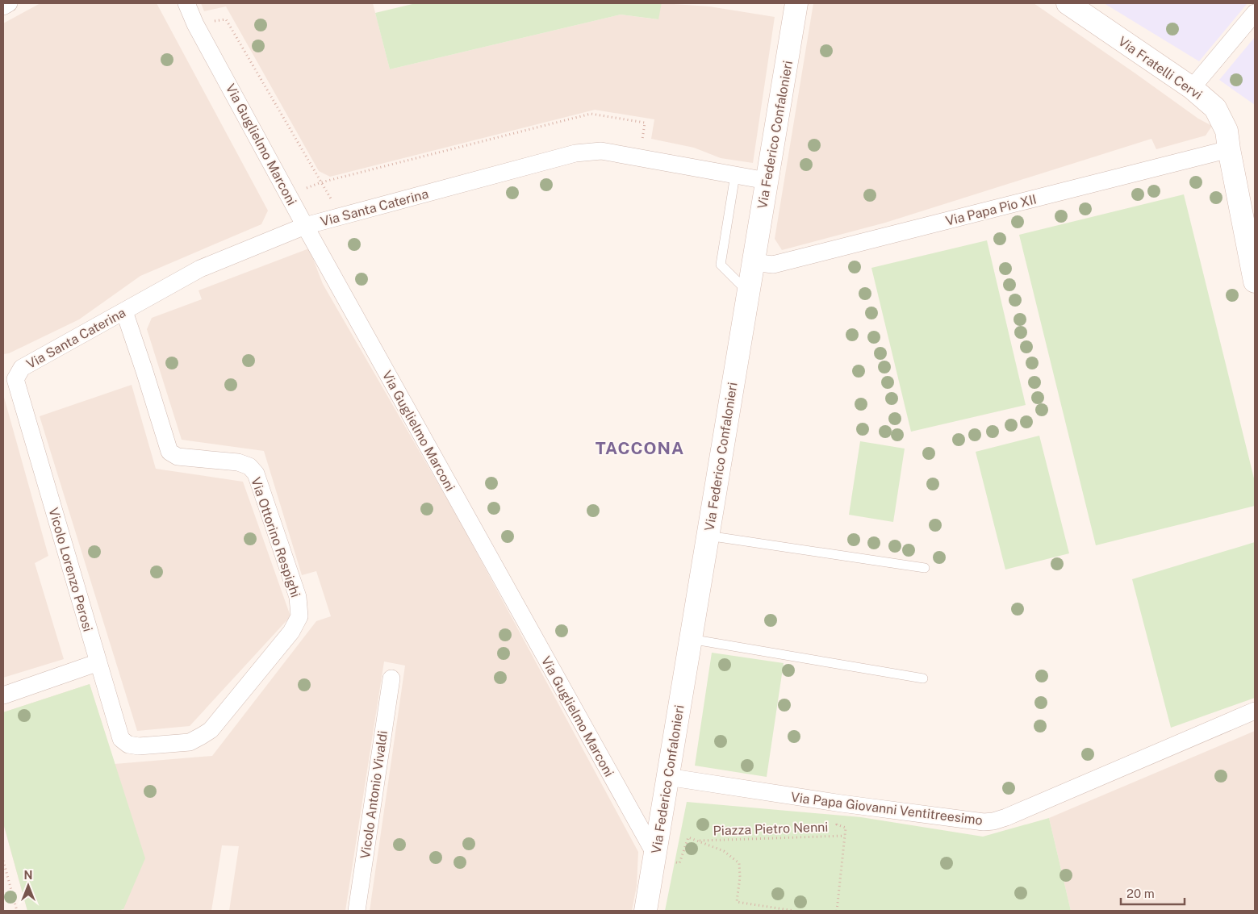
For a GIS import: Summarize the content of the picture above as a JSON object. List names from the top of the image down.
{
  "streets": {
    "street": [
      "Via Fratelli Cervi",
      "Via Federico Confalonieri",
      "Via Guglielmo Marconi",
      "Via Santa Caterina",
      "Via Papa Pio XII",
      "Via Ottorino Respighi",
      "Vicolo Lorenzo Perosi",
      "Vicolo Antonio Vivaldi",
      "Via Papa Giovanni Ventitreesimo"
    ],
    "path": ["Piazza Pietro Nenni"]
  },
  "crossings": [
    ["Via Fratelli Cervi", "Via Papa Pio XII"],
    ["Via Federico Confalonieri", "Via Guglielmo Marconi"],
    ["Via Federico Confalonieri", "Via Santa Caterina"],
    ["Via Federico Confalonieri", "Via Papa Pio XII"],
    ["Via Federico Confalonieri", "Via Papa Giovanni Ventitreesimo"],
    ["Via Federico Confalonieri", "Piazza Pietro Nenni"],
    ["Via Guglielmo Marconi", "Via Santa Caterina"],
    ["Via Guglielmo Marconi", "Piazza Pietro Nenni"],
    ["Via Santa Caterina", "Via Ottorino Respighi"],
    ["Via Santa Caterina", "Vicolo Lorenzo Perosi"],
    ["Via Ottorino Respighi", "Vicolo Lorenzo Perosi"],
    ["Via Papa Giovanni Ventitreesimo", "Piazza Pietro Nenni"]
  ],
  "districts": ["TACCONA"],
  "scale_bar": "20 m",
  "north": "top"
}
